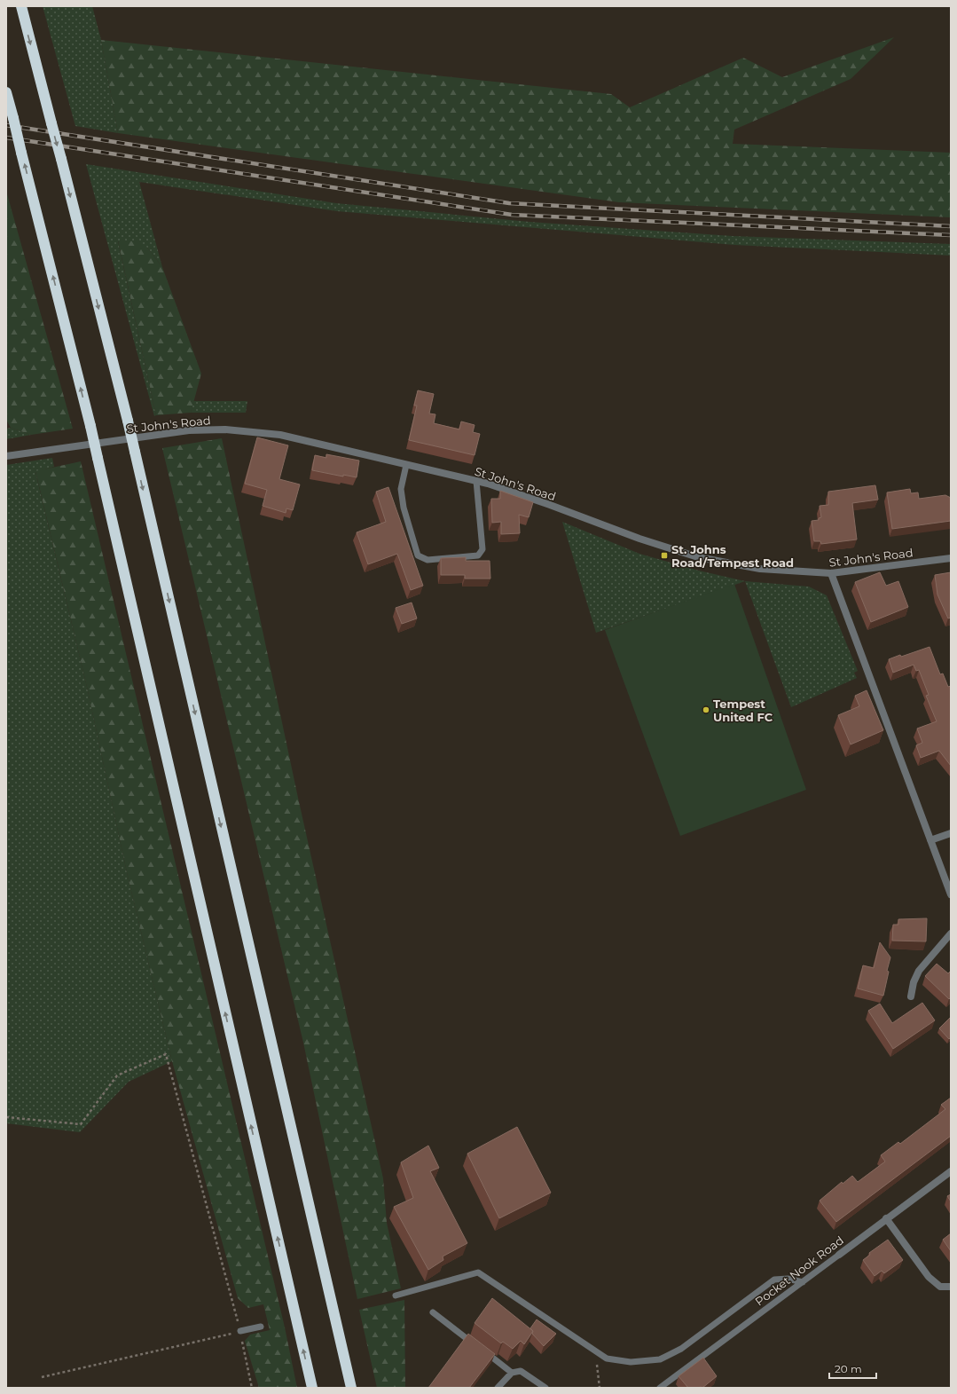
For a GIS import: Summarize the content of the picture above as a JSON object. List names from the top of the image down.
{
  "streets": {
    "street": ["St John's Road", "Pocket Nook Road"]
  },
  "places": {
    "transit": ["St. Johns Road/Tempest Road"],
    "other": ["Tempest United FC"]
  },
  "scale_bar": "20 m"
}
